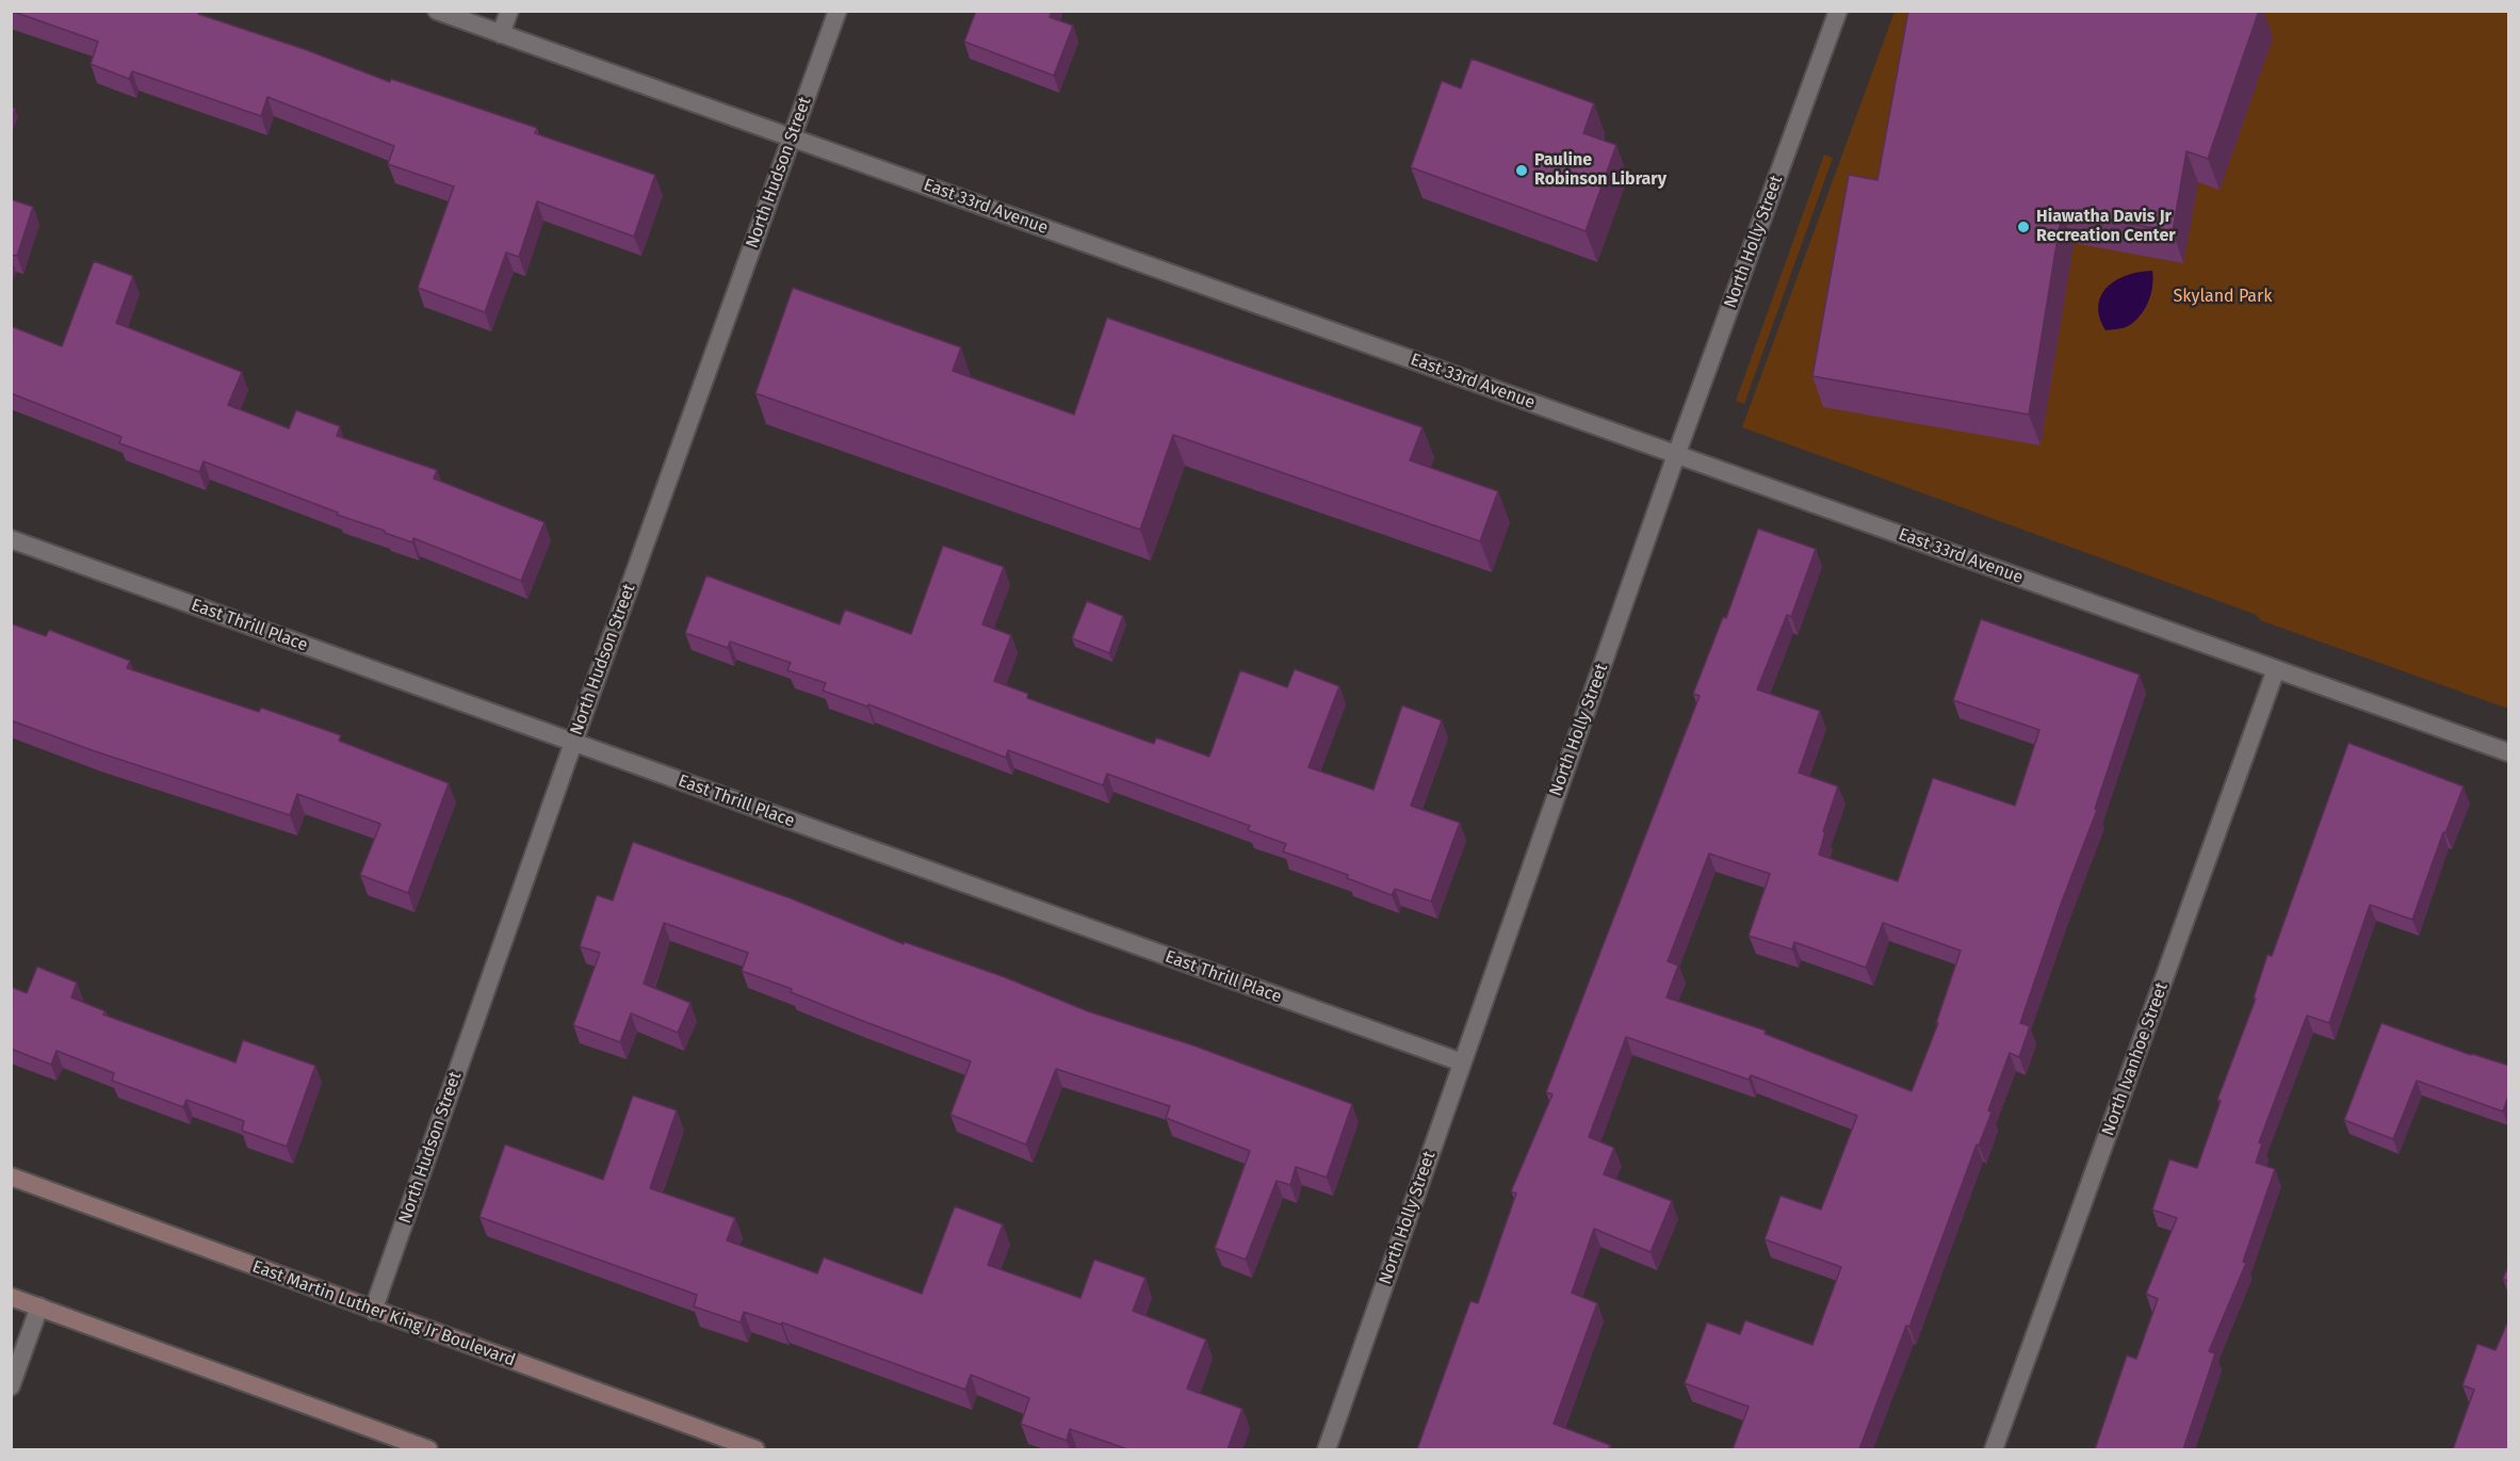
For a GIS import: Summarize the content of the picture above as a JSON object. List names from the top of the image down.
{
  "streets": {
    "main road": ["East Martin Luther King Jr Boulevard"],
    "street": [
      "North Hudson Street",
      "East 33rd Avenue",
      "North Holly Street",
      "East Thrill Place",
      "North Ivanhoe Street"
    ]
  },
  "crossings": [
    ["North Hudson Street", "East 33rd Avenue"],
    ["North Hudson Street", "East Thrill Place"],
    ["North Hudson Street", "East Martin Luther King Jr Boulevard"],
    ["East 33rd Avenue", "North Holly Street"],
    ["East 33rd Avenue", "North Ivanhoe Street"],
    ["North Holly Street", "East Thrill Place"]
  ],
  "parks": ["Skyland Park"],
  "places": ["Pauline Robinson Library", "Hiawatha Davis Jr Recreation Center"]
}
